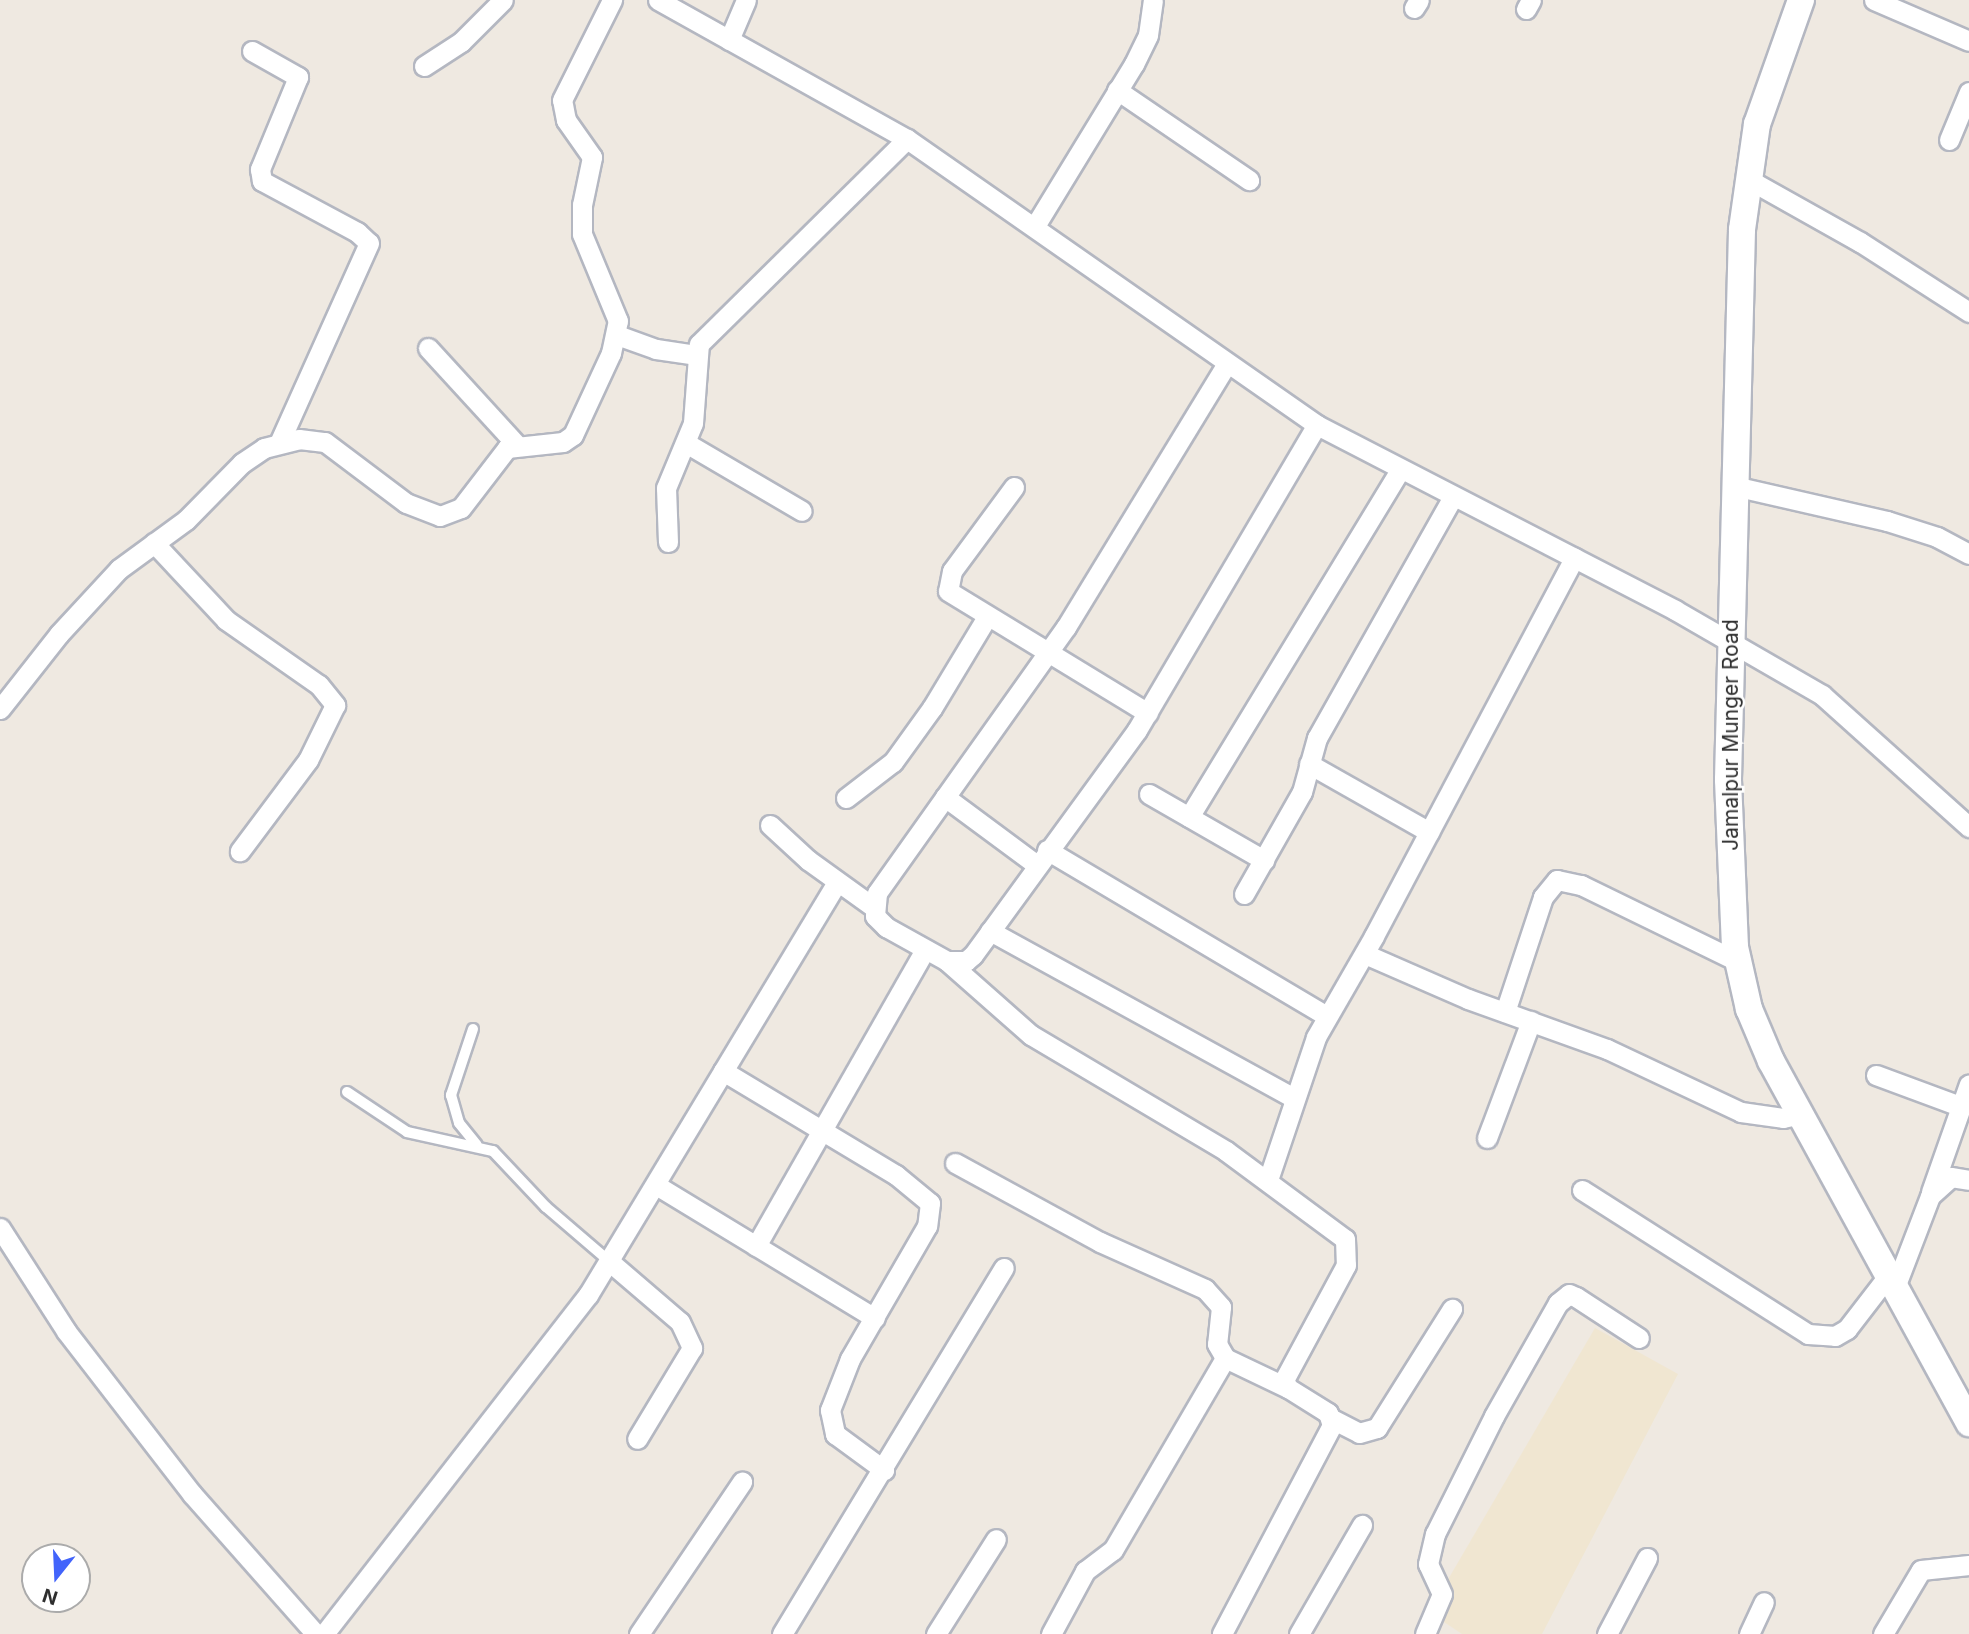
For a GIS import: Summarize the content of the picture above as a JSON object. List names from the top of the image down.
{
  "streets": {
    "street": ["Jamalpur Munger Road"]
  },
  "north": "bottom"
}
